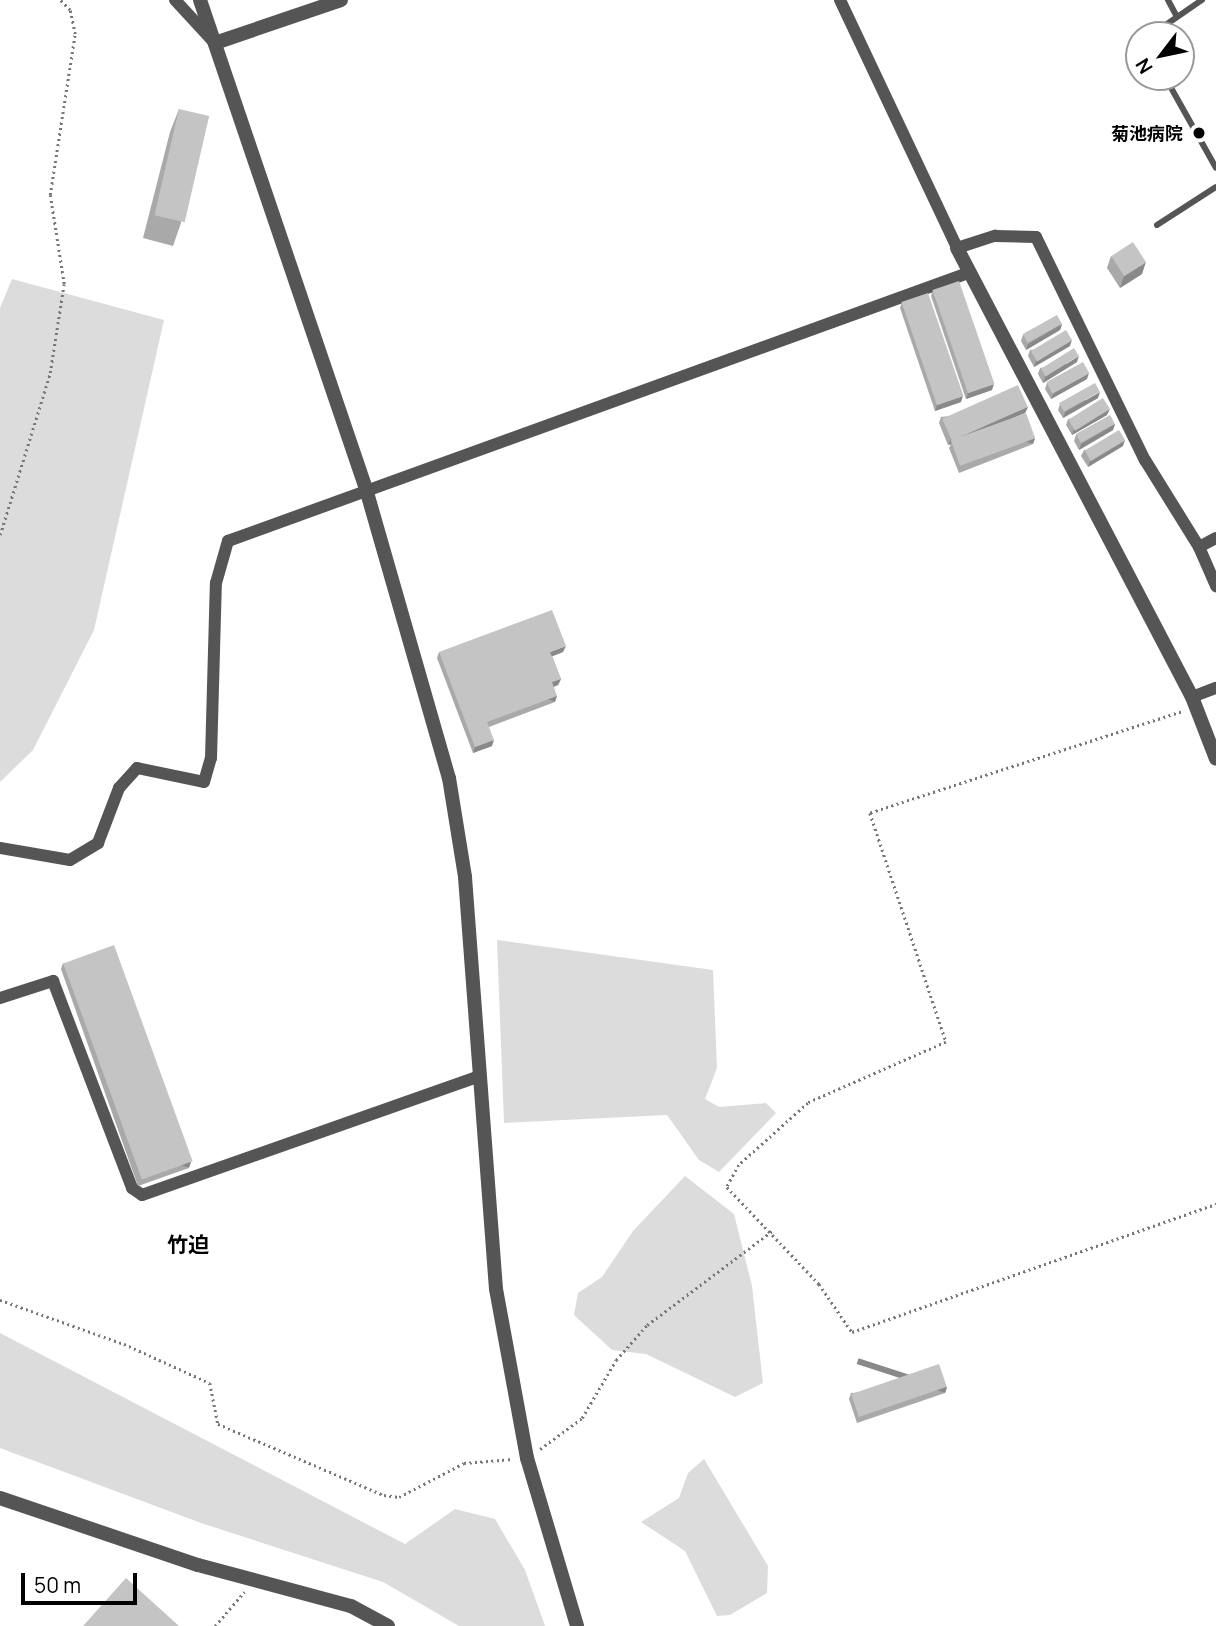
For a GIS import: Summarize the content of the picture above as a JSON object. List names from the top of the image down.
{
  "districts": ["竹迫"],
  "places": ["菊池病院"],
  "scale_bar": "50 m",
  "north": "bottom left"
}
